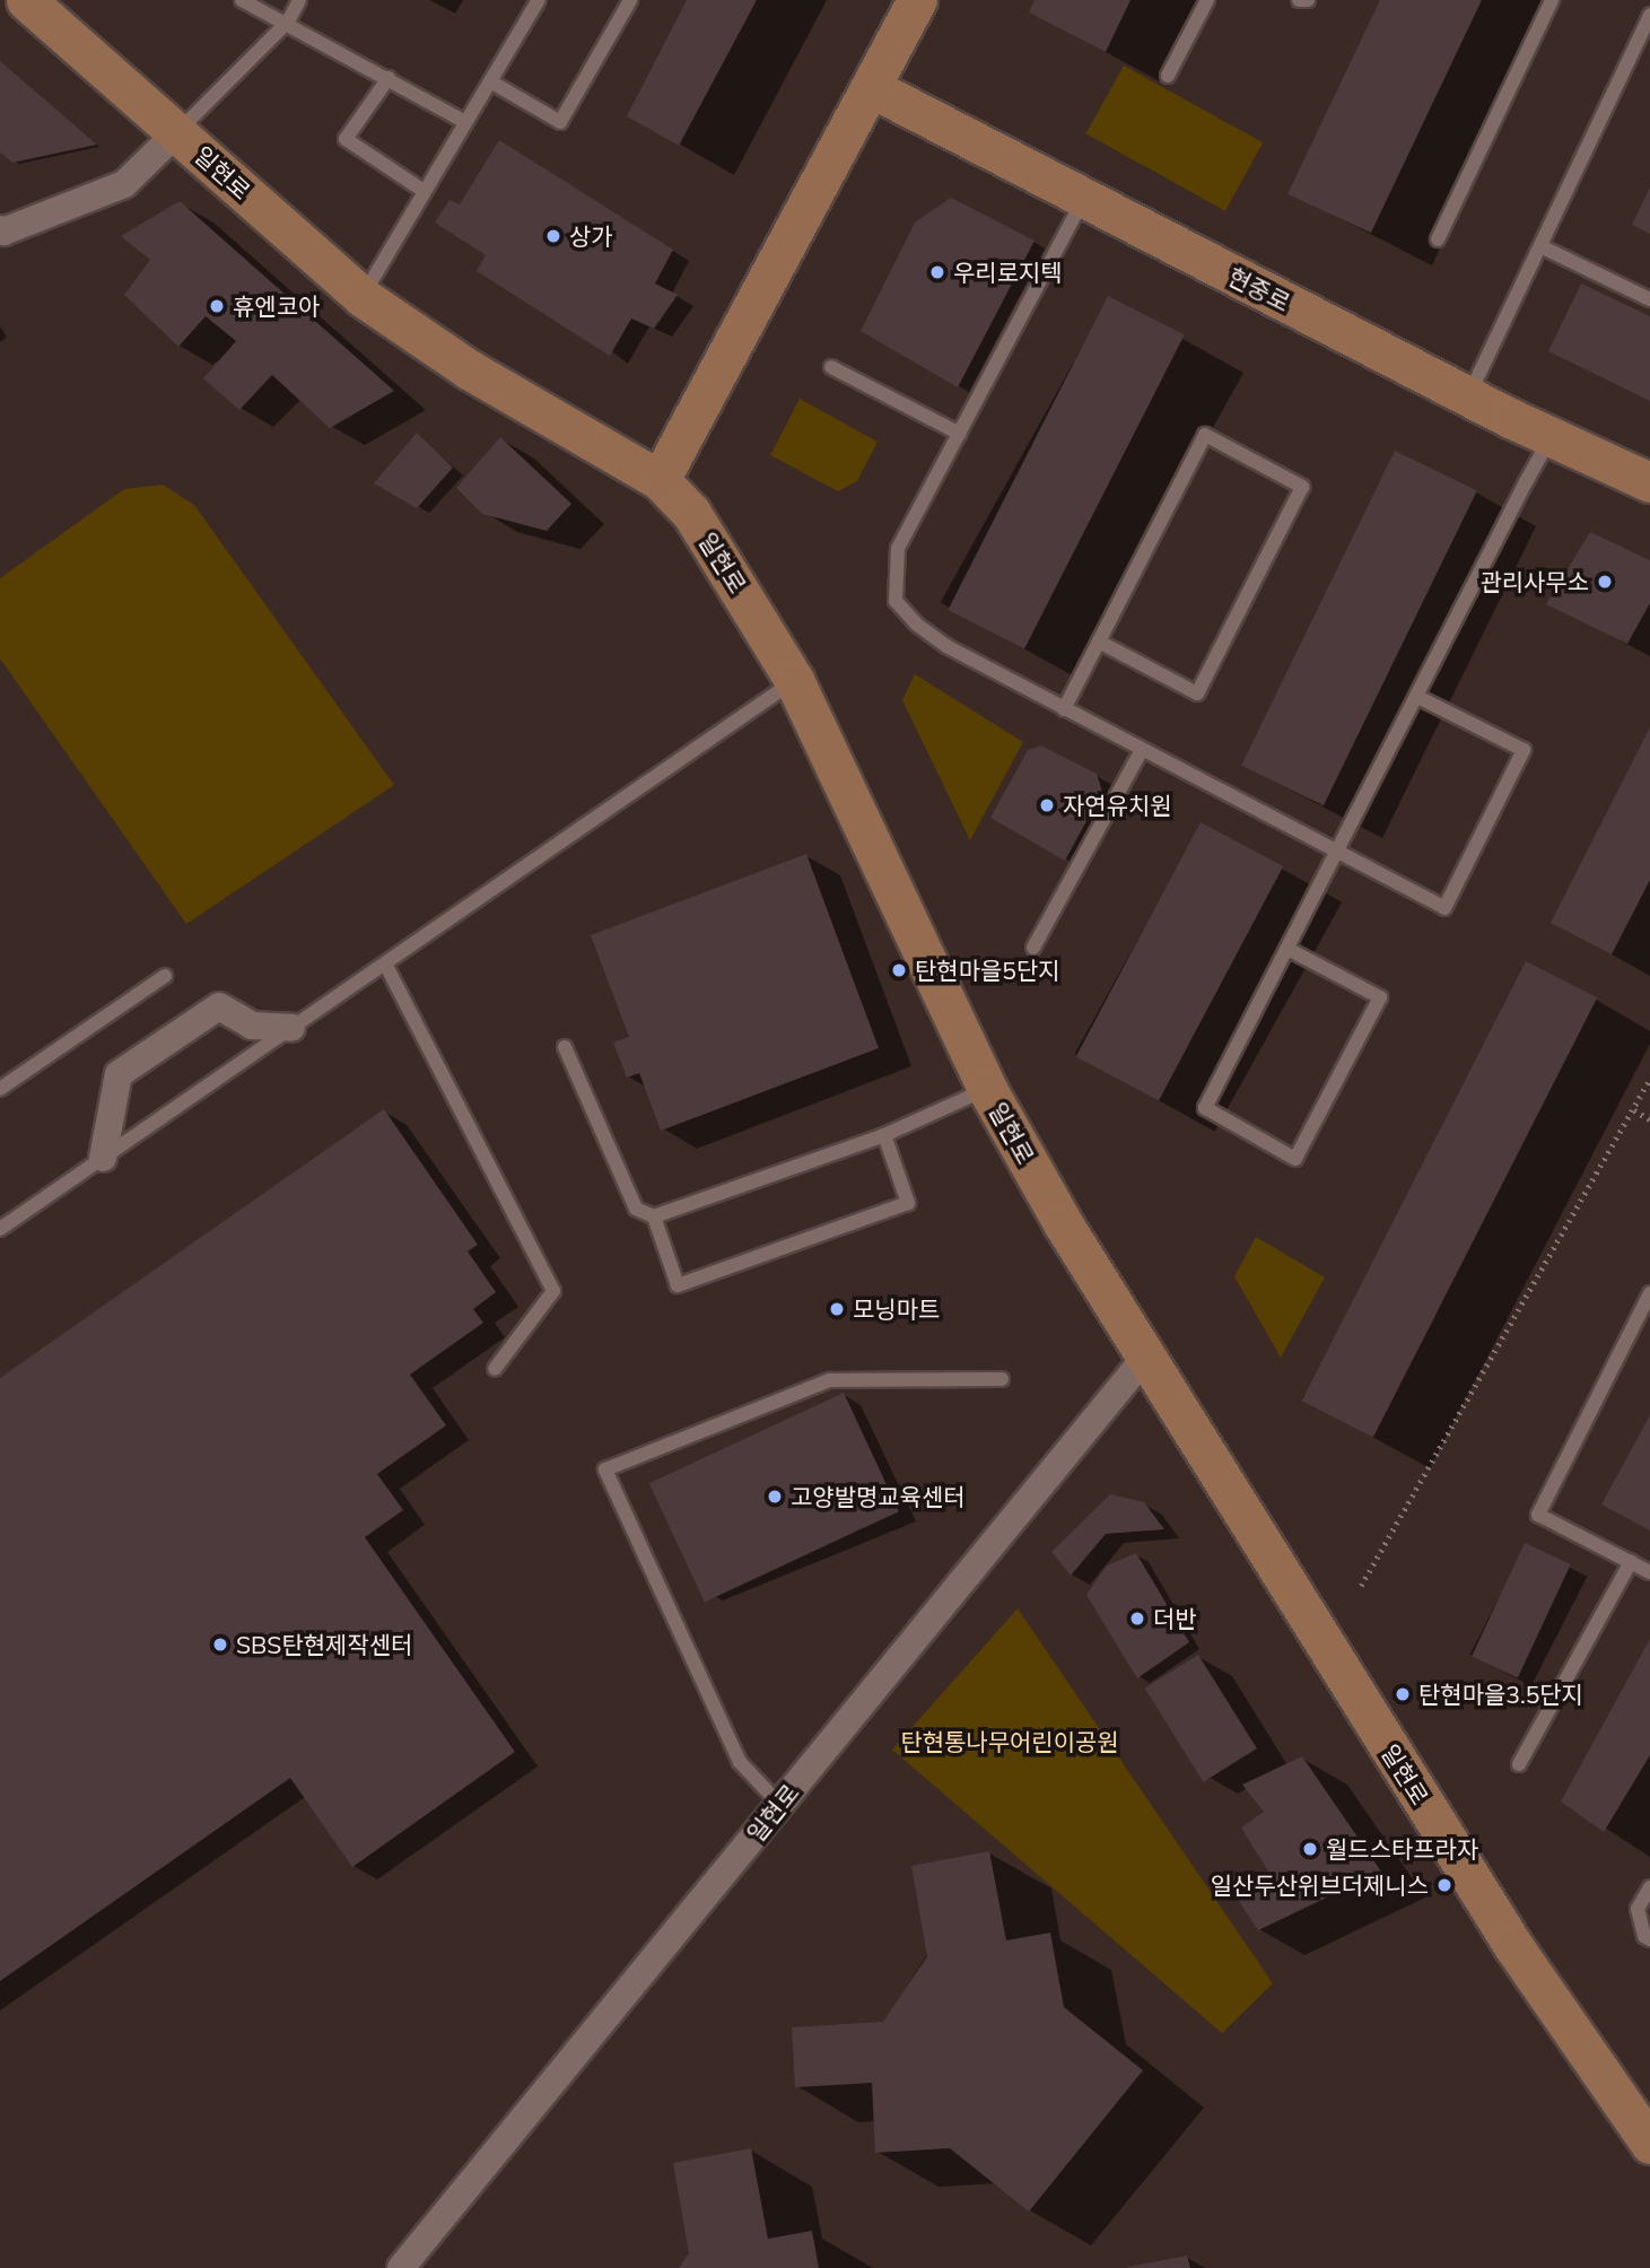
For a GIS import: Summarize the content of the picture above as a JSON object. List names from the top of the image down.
{
  "streets": {
    "main road": ["일현로", "현중로"]
  },
  "parks": ["탄현통나무어린이공원"],
  "places": [
    "상가",
    "우리로지텍",
    "휴엔코아",
    "관리사무소",
    "자연유치원",
    "탄현마을5단지",
    "모닝마트",
    "고양발명교육센터",
    "더반",
    "SBS탄현제작센터",
    "탄현마을3.5단지",
    "월드스타프라자",
    "일산두산위브더제니스"
  ]
}
